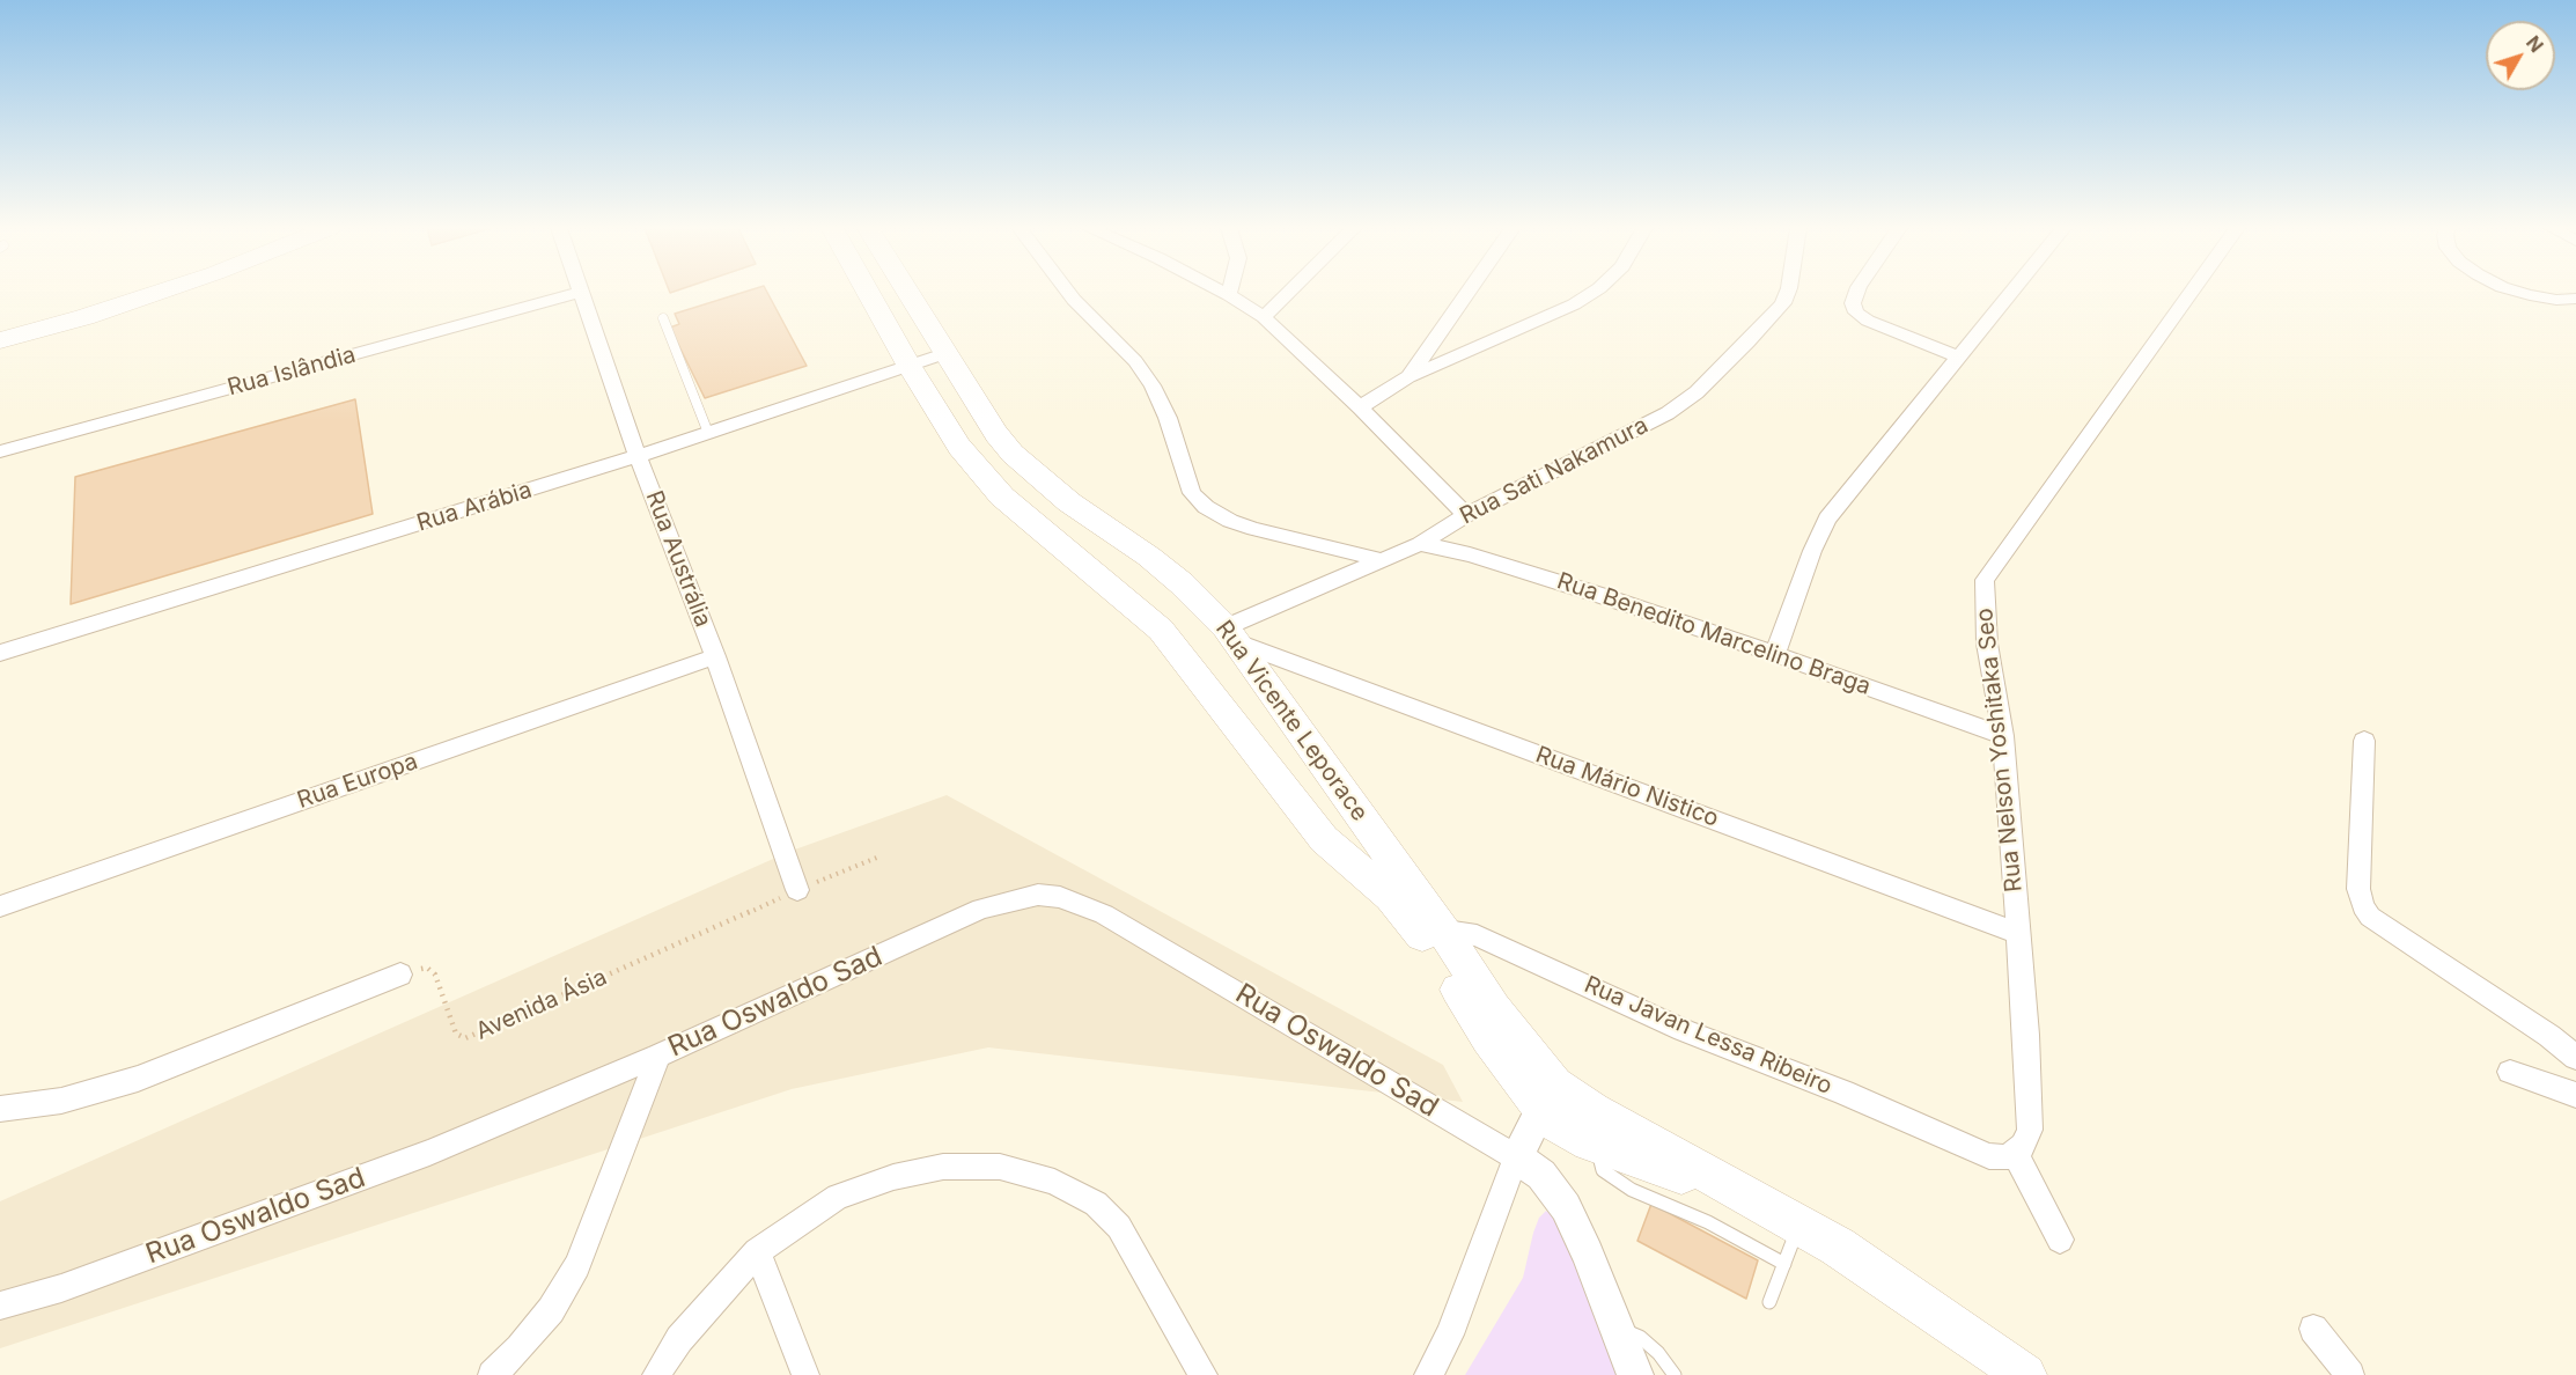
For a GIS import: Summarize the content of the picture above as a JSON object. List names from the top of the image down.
{
  "streets": {
    "main road": ["Rua Vicente Leporace"],
    "street": [
      "Rua Islândia",
      "Rua Sati Nakamura",
      "Rua Arábia",
      "Rua Austrália",
      "Rua Benedito Marcelino Braga",
      "Rua Nelson Yoshitaka Seo",
      "Rua Europa",
      "Rua Mário Nistico",
      "Rua Oswaldo Sad",
      "Rua Javan Lessa Ribeiro"
    ],
    "path": ["Avenida Ásia"]
  },
  "crossings": [
    ["Rua Sati Nakamura", "Rua Benedito Marcelino Braga"],
    ["Rua Sati Nakamura", "Rua Vicente Leporace"],
    ["Rua Sati Nakamura", "Rua Mário Nistico"],
    ["Rua Arábia", "Rua Austrália"],
    ["Rua Arábia", "Rua Vicente Leporace"],
    ["Rua Austrália", "Rua Europa"],
    ["Rua Austrália", "Avenida Ásia"],
    ["Rua Benedito Marcelino Braga", "Rua Nelson Yoshitaka Seo"],
    ["Rua Vicente Leporace", "Rua Mário Nistico"],
    ["Rua Vicente Leporace", "Rua Javan Lessa Ribeiro"],
    ["Rua Nelson Yoshitaka Seo", "Rua Mário Nistico"],
    ["Rua Nelson Yoshitaka Seo", "Rua Javan Lessa Ribeiro"]
  ],
  "north": "top right"
}
